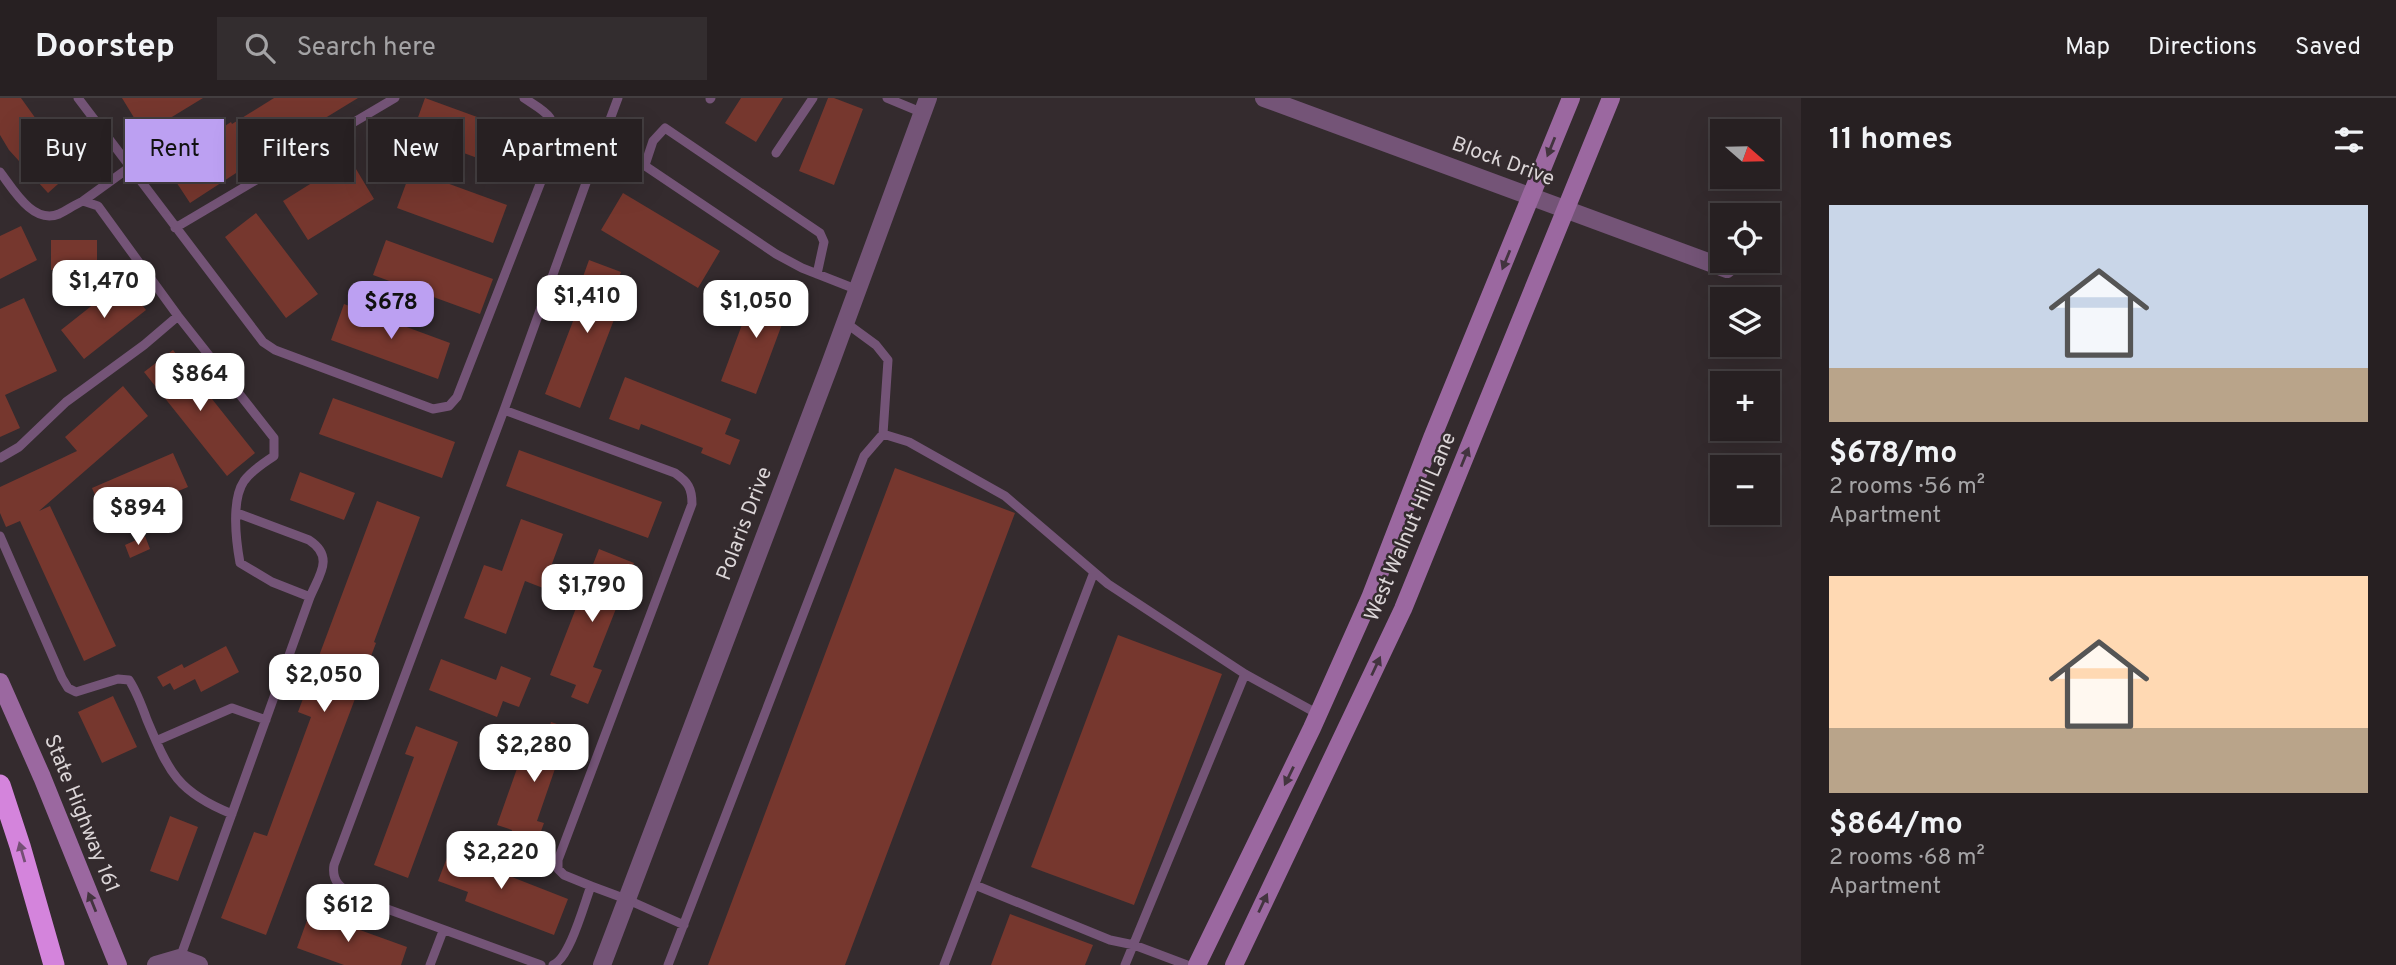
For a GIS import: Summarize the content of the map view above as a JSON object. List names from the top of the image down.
{
  "streets": {
    "main road": ["West Walnut Hill Lane", "State Highway 161"],
    "street": ["Block Drive", "Polaris Drive"]
  },
  "crossings": [
    ["Block Drive", "West Walnut Hill Lane"]
  ],
  "one_way": ["State Highway 161"],
  "north": "right",
  "page": {
    "header": "Doorstep",
    "search": "Search here",
    "nav": ["Map", "Directions", "Saved"],
    "heading": "11 homes",
    "map_buttons": ["+", "−"],
    "chip": [
      "Buy",
      "Rent",
      "Filters",
      "New",
      "Apartment"
    ],
    "list": [
      {
        "name": "$678/mo",
        "note": "2 rooms · 56 m² · Apartment"
      },
      {
        "name": "$864/mo",
        "note": "2 rooms · 68 m² · Apartment"
      }
    ],
    "price": [
      "$1,470",
      "$1,410",
      "$1,050",
      "$678",
      "$864",
      "$894",
      "$1,790",
      "$2,050",
      "$2,280",
      "$2,220",
      "$612"
    ]
  }
}
